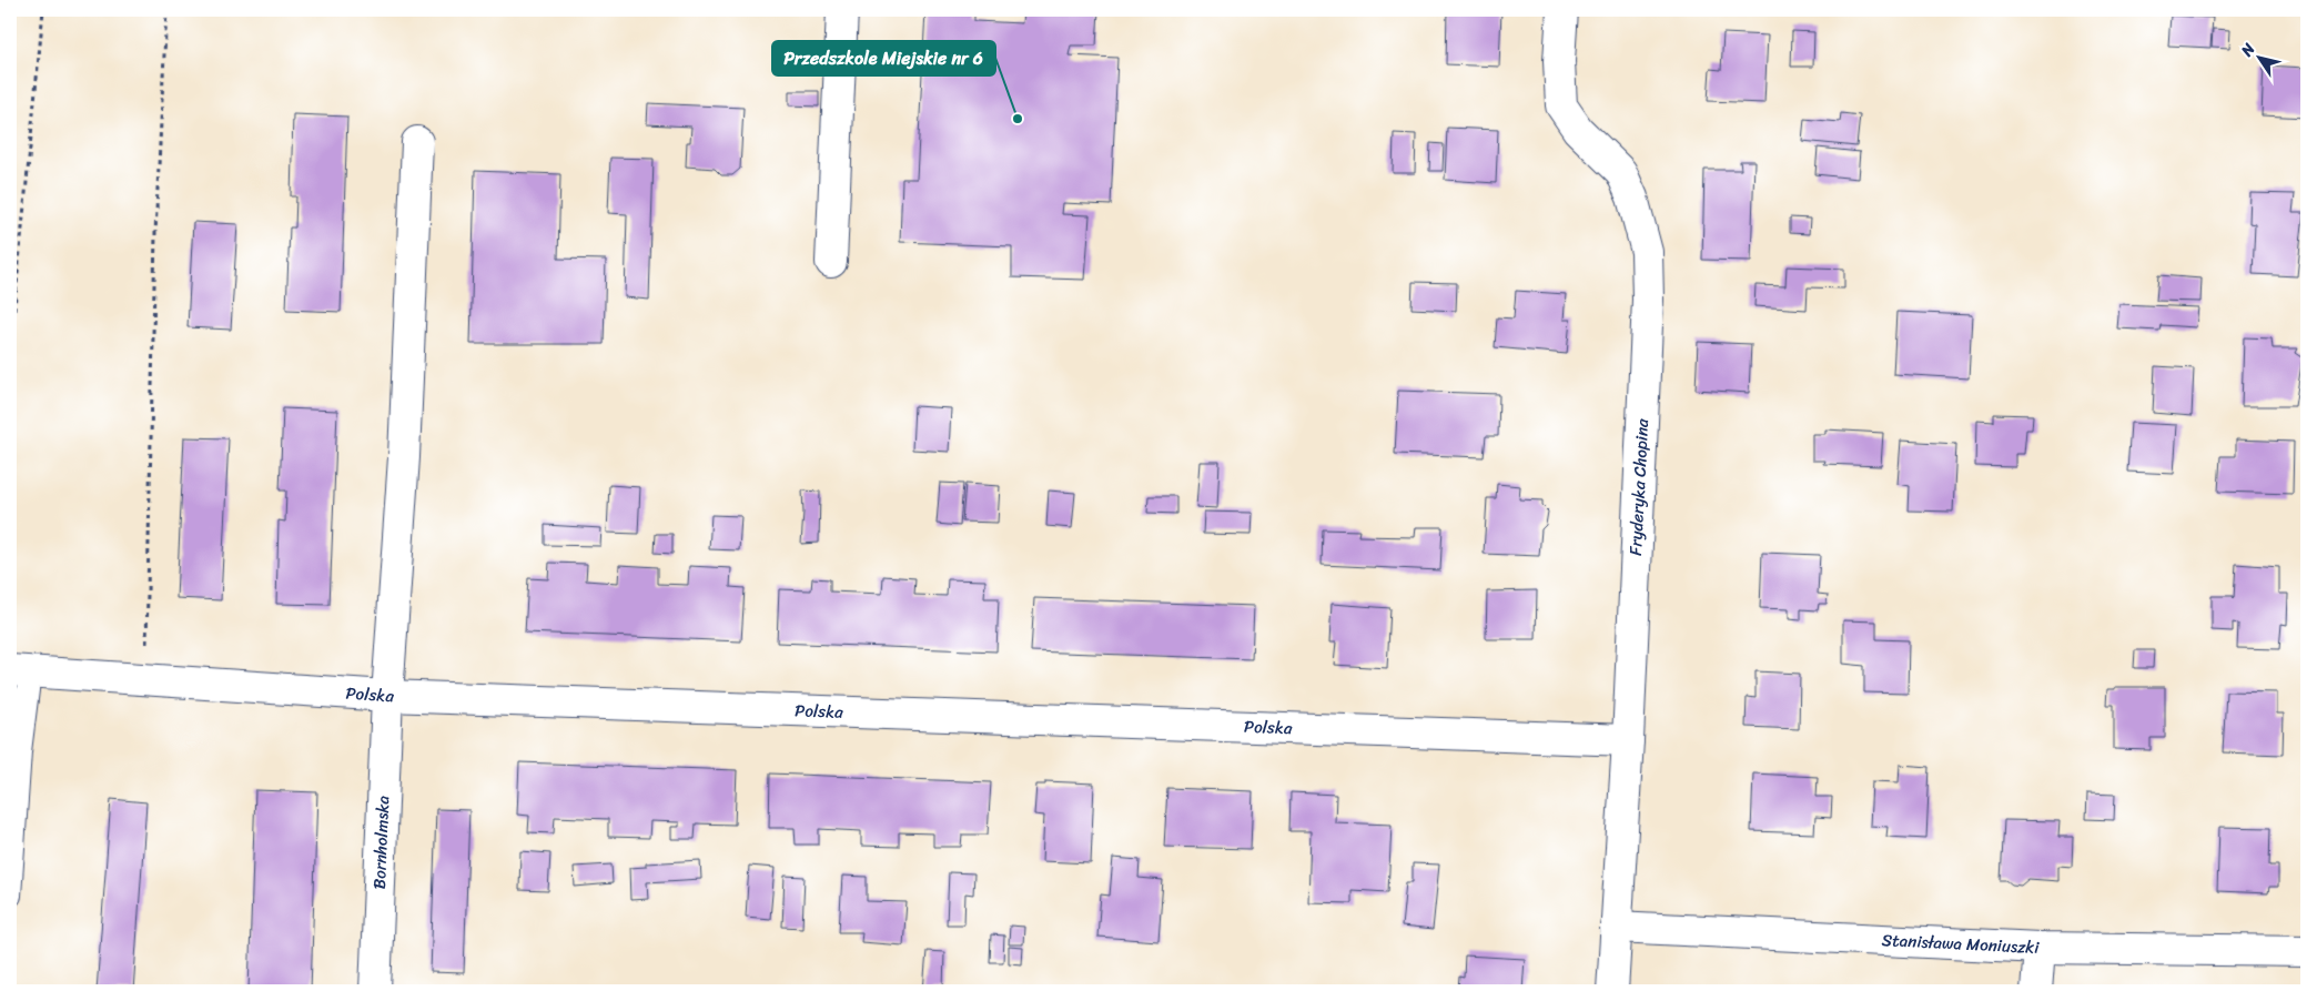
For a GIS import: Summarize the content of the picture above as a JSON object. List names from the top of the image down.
{
  "streets": {
    "street": [
      "Fryderyka Chopina",
      "Polska",
      "Bornholmska",
      "Stanisława Moniuszki"
    ]
  },
  "crossings": [
    ["Fryderyka Chopina", "Polska"],
    ["Fryderyka Chopina", "Stanisława Moniuszki"],
    ["Polska", "Bornholmska"]
  ],
  "places": ["Przedszkole Miejskie nr 6"],
  "north": "top left"
}
